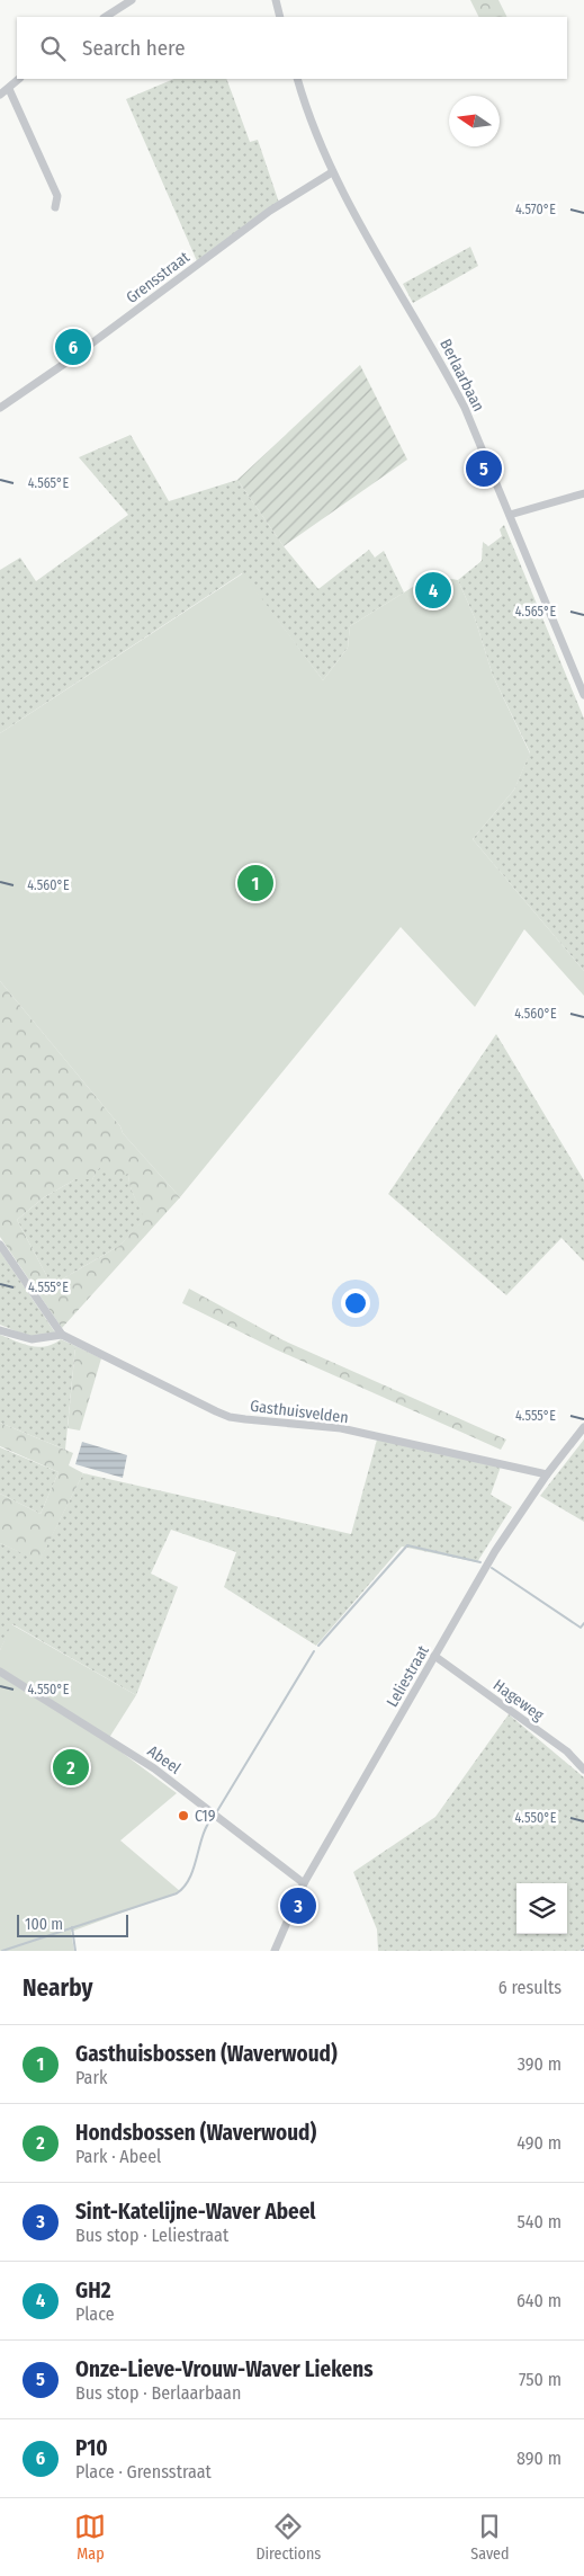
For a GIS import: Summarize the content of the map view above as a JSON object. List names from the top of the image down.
{
  "streets": {
    "street": [
      "Grensstraat",
      "Berlaarbaan",
      "Gasthuisvelden",
      "Leliestraat",
      "Hageweg",
      "Abeel"
    ]
  },
  "crossings": [
    ["Grensstraat", "Berlaarbaan"],
    ["Gasthuisvelden", "Leliestraat"],
    ["Leliestraat", "Hageweg"],
    ["Leliestraat", "Abeel"]
  ],
  "places": ["C19"],
  "scale_bar": "100 m",
  "north": "left",
  "page": {
    "search": "Search here",
    "pins": [
      "6",
      "5",
      "4",
      "1",
      "2",
      "3"
    ],
    "scale": "100 m",
    "heading": ["Nearby", "6 results"],
    "list": [
      {
        "mark": "1",
        "name": "Gasthuisbossen (Waverwoud)",
        "note": "Park",
        "value": "390 m"
      },
      {
        "mark": "2",
        "name": "Hondsbossen (Waverwoud)",
        "note": "Park · Abeel",
        "value": "490 m"
      },
      {
        "mark": "3",
        "name": "Sint-Katelijne-Waver Abeel",
        "note": "Bus stop · Leliestraat",
        "value": "540 m"
      },
      {
        "mark": "4",
        "name": "GH2",
        "note": "Place",
        "value": "640 m"
      },
      {
        "mark": "5",
        "name": "Onze-Lieve-Vrouw-Waver Liekens",
        "note": "Bus stop · Berlaarbaan",
        "value": "750 m"
      },
      {
        "mark": "6",
        "name": "P10",
        "note": "Place · Grensstraat",
        "value": "890 m"
      }
    ],
    "nav": ["Map", "Directions", "Saved"]
  },
  "coordinates": [
    "4.570°E",
    "4.565°E",
    "4.560°E",
    "4.555°E",
    "4.550°E"
  ]
}
